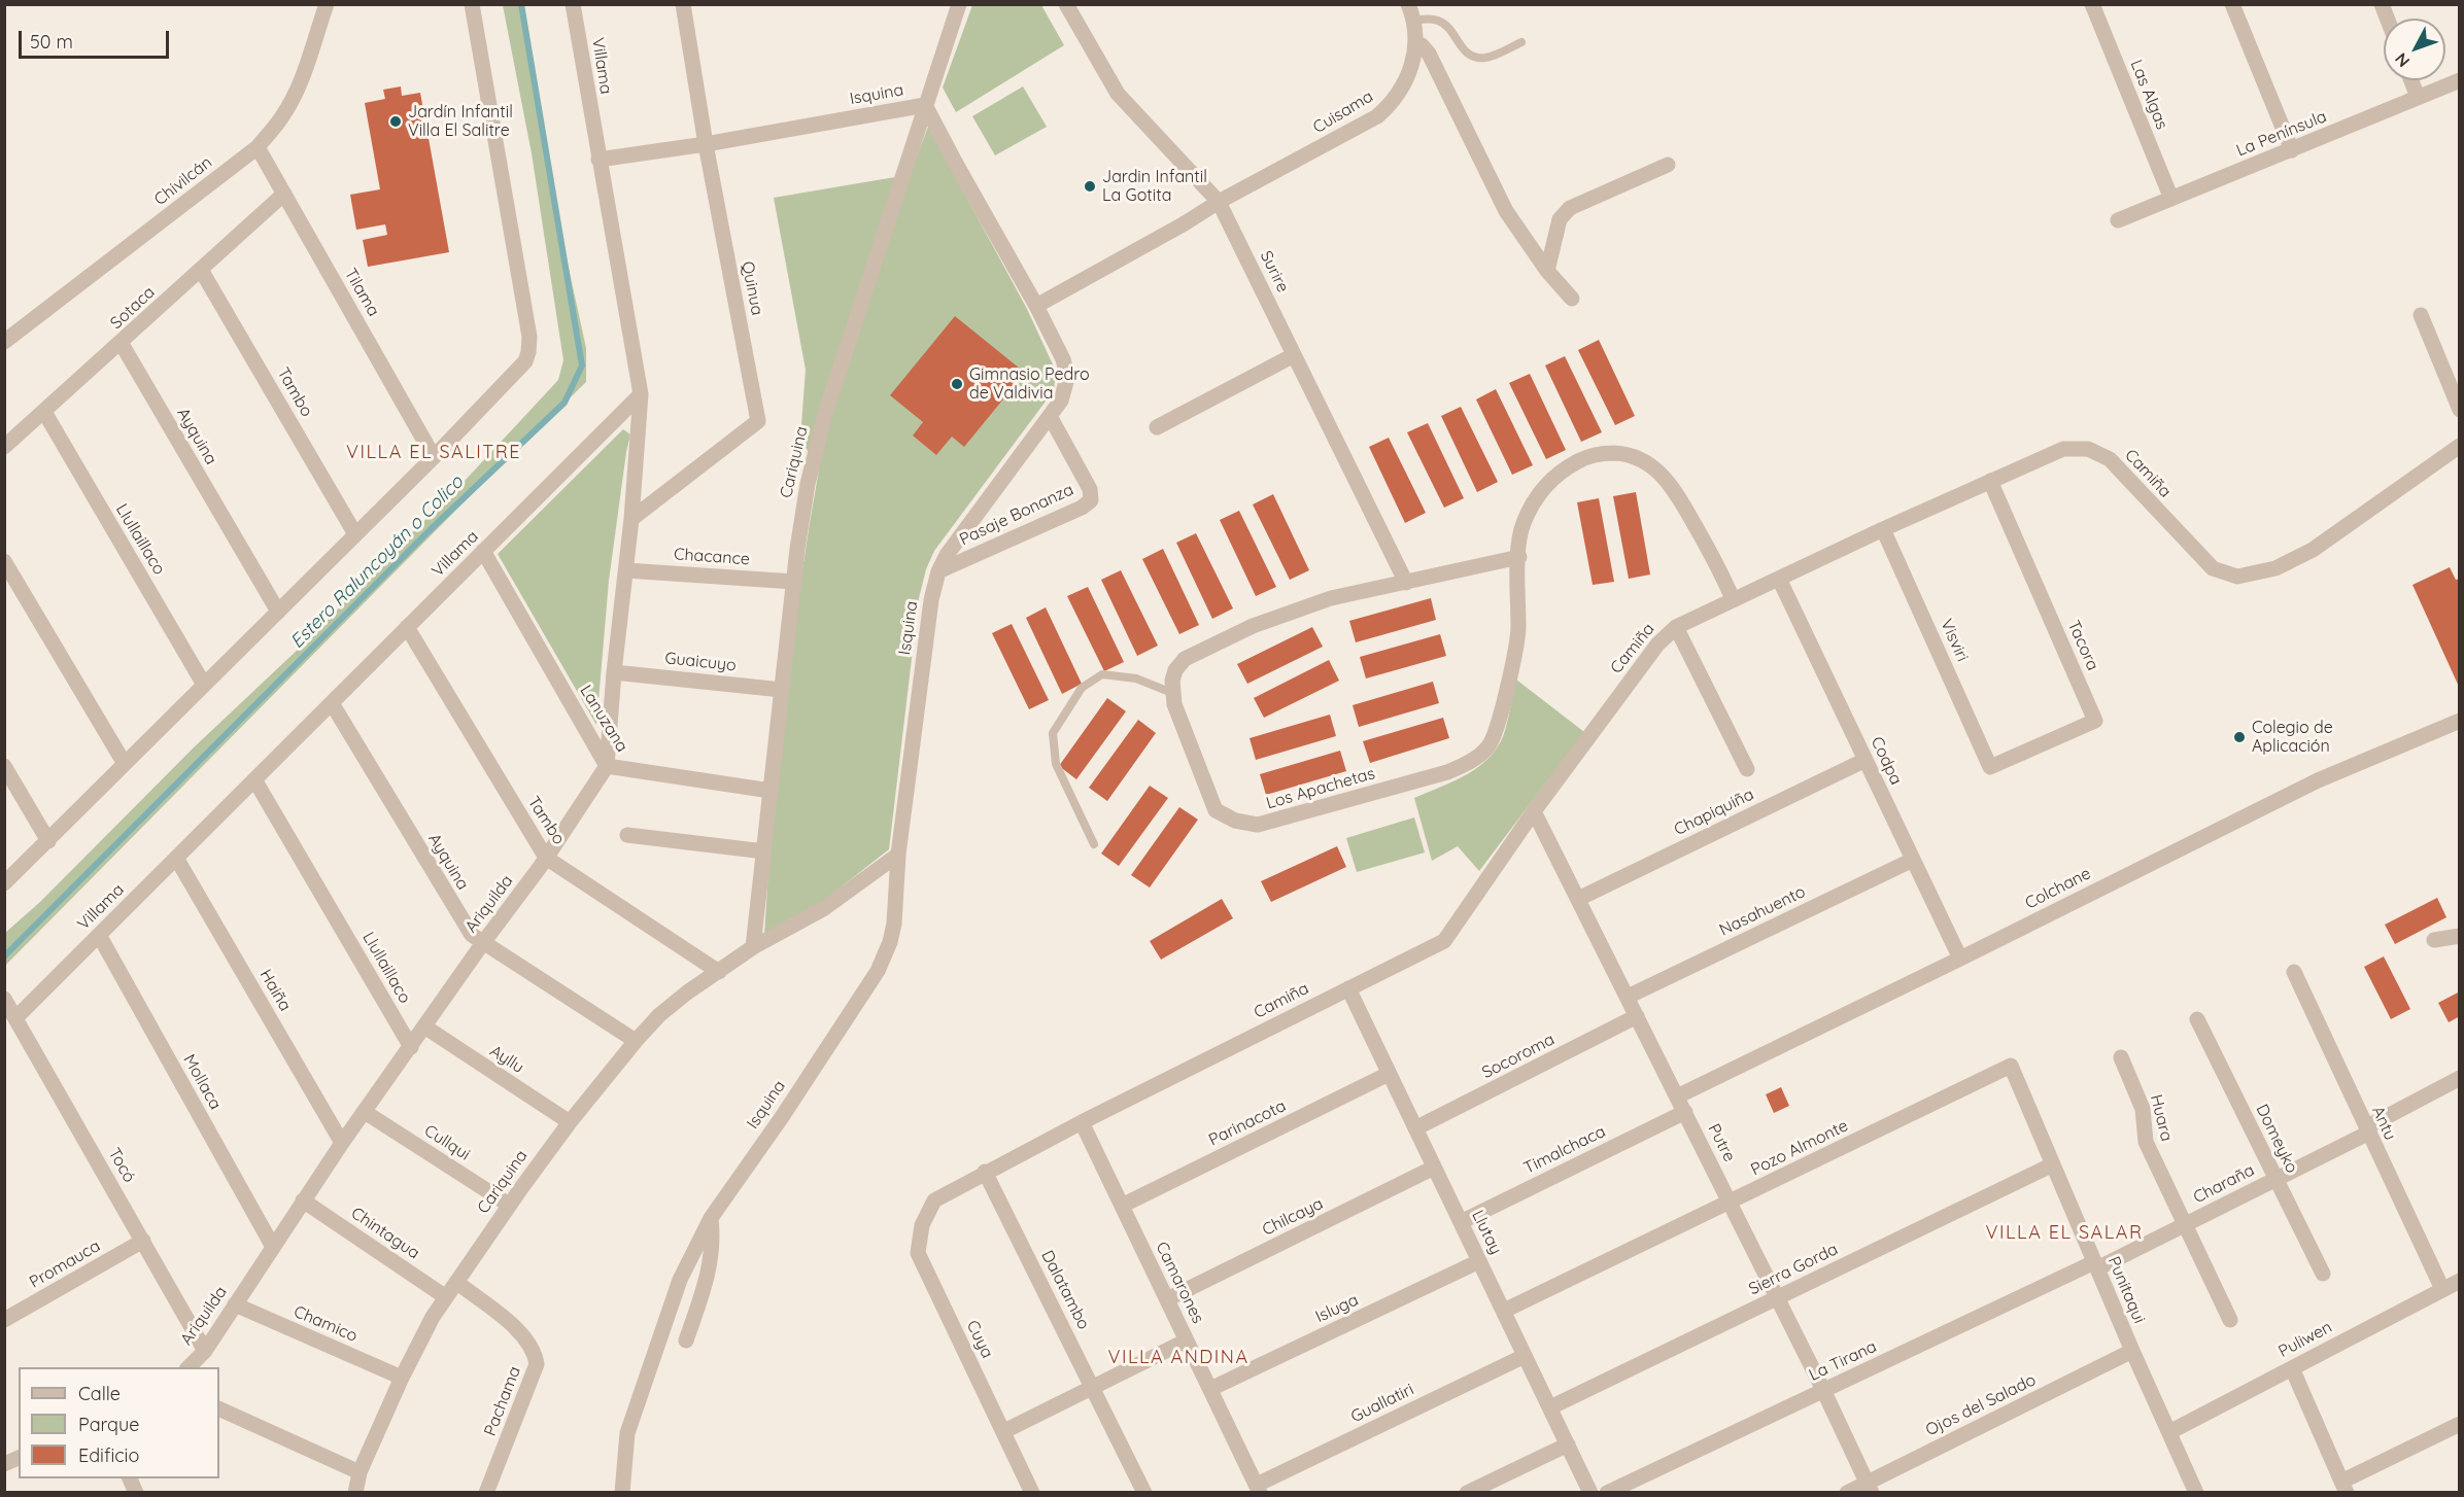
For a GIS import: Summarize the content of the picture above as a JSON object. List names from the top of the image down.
{
  "streets": {
    "street": [
      "Villama",
      "Isquina",
      "Las Algas",
      "Cuisama",
      "La Península",
      "Chivilcán",
      "Surire",
      "Quinua",
      "Tilama",
      "Sotaca",
      "Tambo",
      "Ayquina",
      "Cariquina",
      "Camiña",
      "Pasaje Bonanza",
      "Llullaillaco",
      "Chacance",
      "Visviri",
      "Tacora",
      "Guaicuyo",
      "Lanuzana",
      "Codpa",
      "Los Apachetas",
      "Chapiquiña",
      "Colchane",
      "Ariquilda",
      "Nasahuento",
      "Haiña",
      "Socoroma",
      "Ayllu",
      "Mollaca",
      "Huara",
      "Parinacota",
      "Antu",
      "Domeyko",
      "Cullqui",
      "Putre",
      "Pozo Almonte",
      "Timalchaca",
      "Tocó",
      "Charaña",
      "Chilcaya",
      "Llutay",
      "Chintagua",
      "Promauca",
      "Sierra Gorda",
      "Camarones",
      "Dalatambo",
      "Punitaqui",
      "Isluga",
      "Chamico",
      "Cuya",
      "Puliwen",
      "La Tirana",
      "Pachama",
      "Guallatiri",
      "Ojos del Salado"
    ]
  },
  "crossings": [
    ["Villama", "Isquina"],
    ["Villama", "Tambo"],
    ["Villama", "Ayquina"],
    ["Villama", "Llullaillaco"],
    ["Villama", "Lanuzana"],
    ["Villama", "Haiña"],
    ["Villama", "Mollaca"],
    ["Villama", "Tocó"],
    ["Isquina", "Cuisama"],
    ["Isquina", "Quinua"],
    ["Isquina", "Cariquina"],
    ["Isquina", "Pasaje Bonanza"],
    ["Las Algas", "La Península"],
    ["Cuisama", "Surire"],
    ["Chivilcán", "Tilama"],
    ["Tilama", "Sotaca"],
    ["Sotaca", "Tambo"],
    ["Sotaca", "Ayquina"],
    ["Sotaca", "Llullaillaco"],
    ["Tambo", "Cariquina"],
    ["Tambo", "Ariquilda"],
    ["Ayquina", "Cariquina"],
    ["Ayquina", "Ariquilda"],
    ["Cariquina", "Chacance"],
    ["Cariquina", "Guaicuyo"],
    ["Cariquina", "Lanuzana"],
    ["Cariquina", "Ayllu"],
    ["Cariquina", "Cullqui"],
    ["Cariquina", "Chintagua"],
    ["Cariquina", "Chamico"],
    ["Cariquina", "Pachama"],
    ["Camiña", "Visviri"],
    ["Camiña", "Tacora"],
    ["Camiña", "Codpa"],
    ["Camiña", "Los Apachetas"],
    ["Camiña", "Putre"],
    ["Camiña", "Llutay"],
    ["Camiña", "Camarones"],
    ["Camiña", "Dalatambo"],
    ["Camiña", "Cuya"],
    ["Llullaillaco", "Ariquilda"],
    ["Visviri", "Tacora"],
    ["Lanuzana", "Ariquilda"],
    ["Codpa", "Chapiquiña"],
    ["Codpa", "Colchane"],
    ["Codpa", "Nasahuento"],
    ["Chapiquiña", "Putre"],
    ["Colchane", "Putre"],
    ["Ariquilda", "Haiña"],
    ["Ariquilda", "Ayllu"],
    ["Ariquilda", "Mollaca"],
    ["Ariquilda", "Cullqui"],
    ["Ariquilda", "Tocó"],
    ["Ariquilda", "Chintagua"],
    ["Ariquilda", "Chamico"],
    ["Nasahuento", "Putre"],
    ["Socoroma", "Putre"],
    ["Socoroma", "Llutay"],
    ["Huara", "Charaña"],
    ["Parinacota", "Llutay"],
    ["Parinacota", "Camarones"],
    ["Antu", "Charaña"],
    ["Antu", "Puliwen"],
    ["Domeyko", "Charaña"],
    ["Putre", "Pozo Almonte"],
    ["Putre", "Timalchaca"],
    ["Putre", "Sierra Gorda"],
    ["Putre", "La Tirana"],
    ["Putre", "Ojos del Salado"],
    ["Pozo Almonte", "Llutay"],
    ["Pozo Almonte", "Punitaqui"],
    ["Timalchaca", "Llutay"],
    ["Tocó", "Promauca"],
    ["Charaña", "Punitaqui"],
    ["Charaña", "La Tirana"],
    ["Chilcaya", "Llutay"],
    ["Chilcaya", "Camarones"],
    ["Llutay", "Sierra Gorda"],
    ["Llutay", "Isluga"],
    ["Llutay", "Guallatiri"],
    ["Sierra Gorda", "Punitaqui"],
    ["Camarones", "Isluga"],
    ["Camarones", "Guallatiri"],
    ["Punitaqui", "Puliwen"],
    ["Punitaqui", "La Tirana"],
    ["Punitaqui", "Ojos del Salado"]
  ],
  "districts": ["VILLA EL SALITRE", "VILLA EL SALAR", "VILLA ANDINA"],
  "water": ["Estero Raluncoyán o Colico"],
  "places": [
    "Jardín Infantil Villa El Salitre",
    "Jardin Infantil La Gotita",
    "Gimnasio Pedro de Valdivia",
    "Colegio de Aplicación"
  ],
  "legend": ["Calle", "Parque", "Edificio"],
  "scale_bar": "50 m",
  "north": "bottom left"
}
